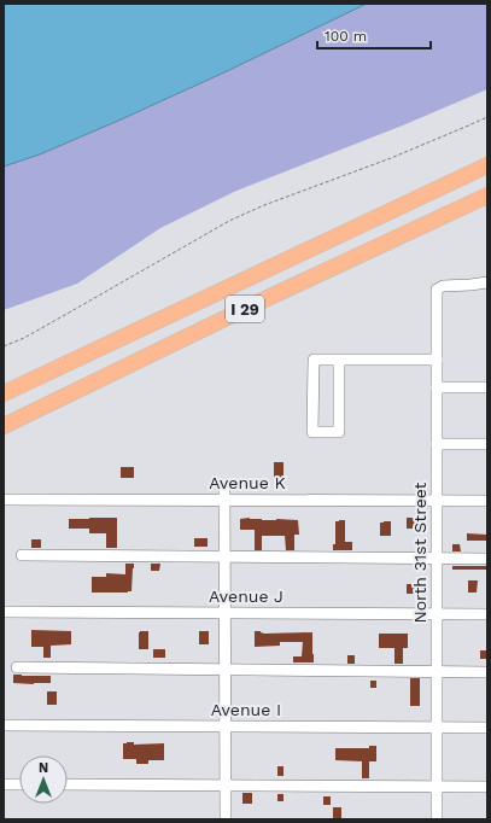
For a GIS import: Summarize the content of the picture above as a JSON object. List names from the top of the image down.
{
  "streets": {
    "highway": ["I 29"],
    "street": [
      "Avenue K",
      "North 31st Street",
      "Avenue J",
      "Avenue I"
    ]
  },
  "crossings": [
    ["Avenue K", "North 31st Street"],
    ["North 31st Street", "Avenue J"],
    ["North 31st Street", "Avenue I"]
  ],
  "scale_bar": "100 m",
  "north": "top"
}
